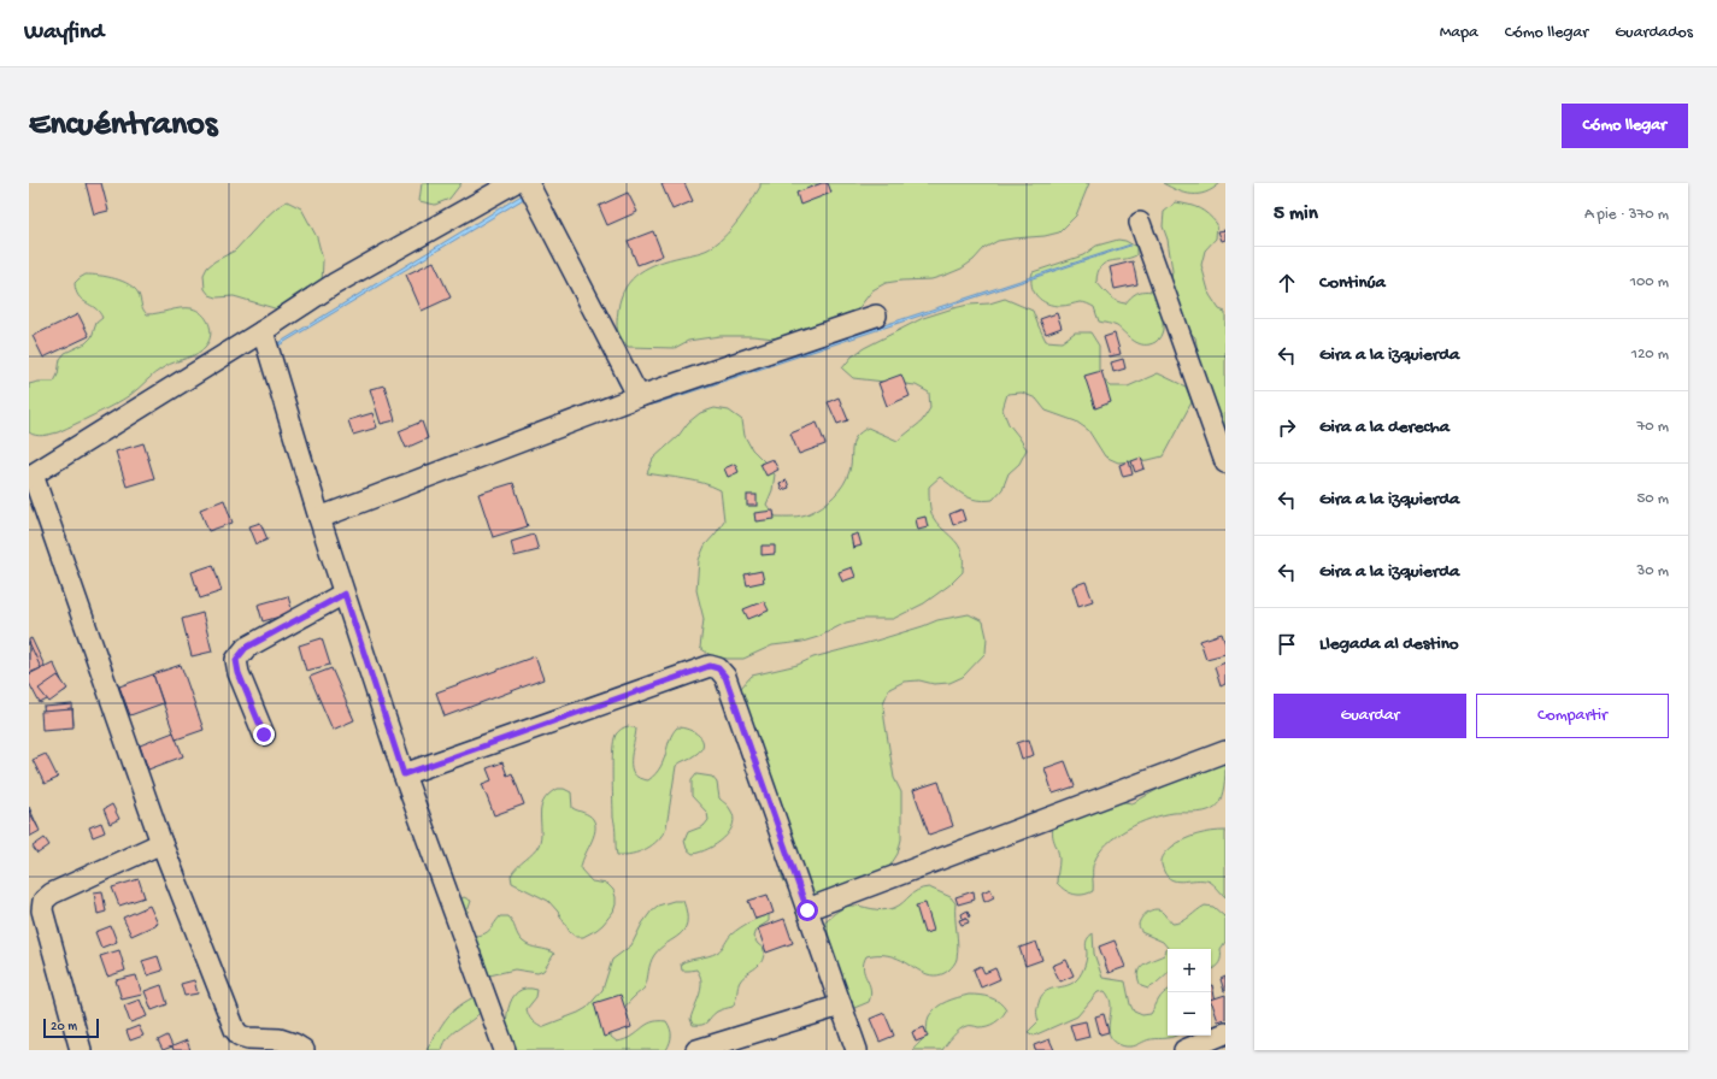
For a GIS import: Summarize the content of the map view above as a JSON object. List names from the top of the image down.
{
  "scale_bar": "20 m",
  "page": {
    "header": "Wayfind",
    "nav": ["Mapa", "Cómo llegar", "Guardados"],
    "buttons": [
      "Cómo llegar",
      ["Guardar", "Compartir"]
    ],
    "title": "Encuéntranos",
    "heading": ["5 min", "A pie · 370 m"],
    "list": [
      ["Continúa", "100 m"],
      ["Gira a la izquierda", "120 m"],
      ["Gira a la derecha", "70 m"],
      ["Gira a la izquierda", "50 m"],
      ["Gira a la izquierda", "30 m"],
      "Llegada al destino"
    ],
    "map_buttons": ["+", "−"],
    "scale": "20 m"
  }
}
